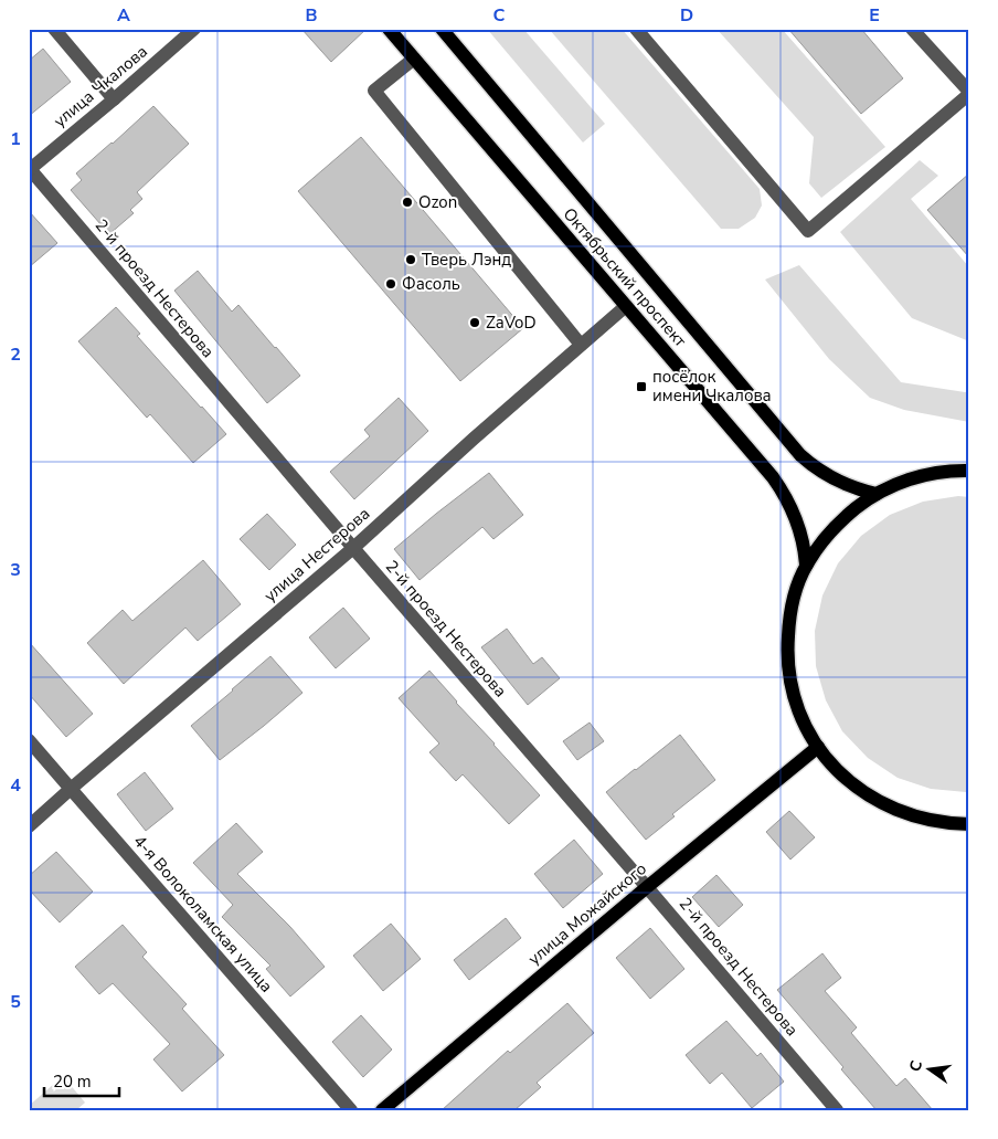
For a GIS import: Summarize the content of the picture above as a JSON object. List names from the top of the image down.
{
  "streets": {
    "main road": ["Октябрьский проспект", "улица Можайского"],
    "street": [
      "улица Чкалова",
      "2-й проезд Нестерова",
      "улица Нестерова",
      "4-я Волоколамская улица"
    ]
  },
  "crossings": [
    ["улица Чкалова", "2-й проезд Нестерова"],
    ["Октябрьский проспект", "улица Нестерова"],
    ["2-й проезд Нестерова", "улица Нестерова"],
    ["2-й проезд Нестерова", "улица Можайского"],
    ["улица Нестерова", "4-я Волоколамская улица"]
  ],
  "places": {
    "other": [
      "Ozon",
      "Тверь Лэнд",
      "Фасоль",
      "ZaVoD"
    ],
    "transit": ["посёлок имени Чкалова"]
  },
  "scale_bar": "20 m",
  "north": "left",
  "grid": {
    "columns": [
      "A",
      "B",
      "C",
      "D",
      "E"
    ],
    "rows": [
      "1",
      "2",
      "3",
      "4",
      "5"
    ]
  }
}
